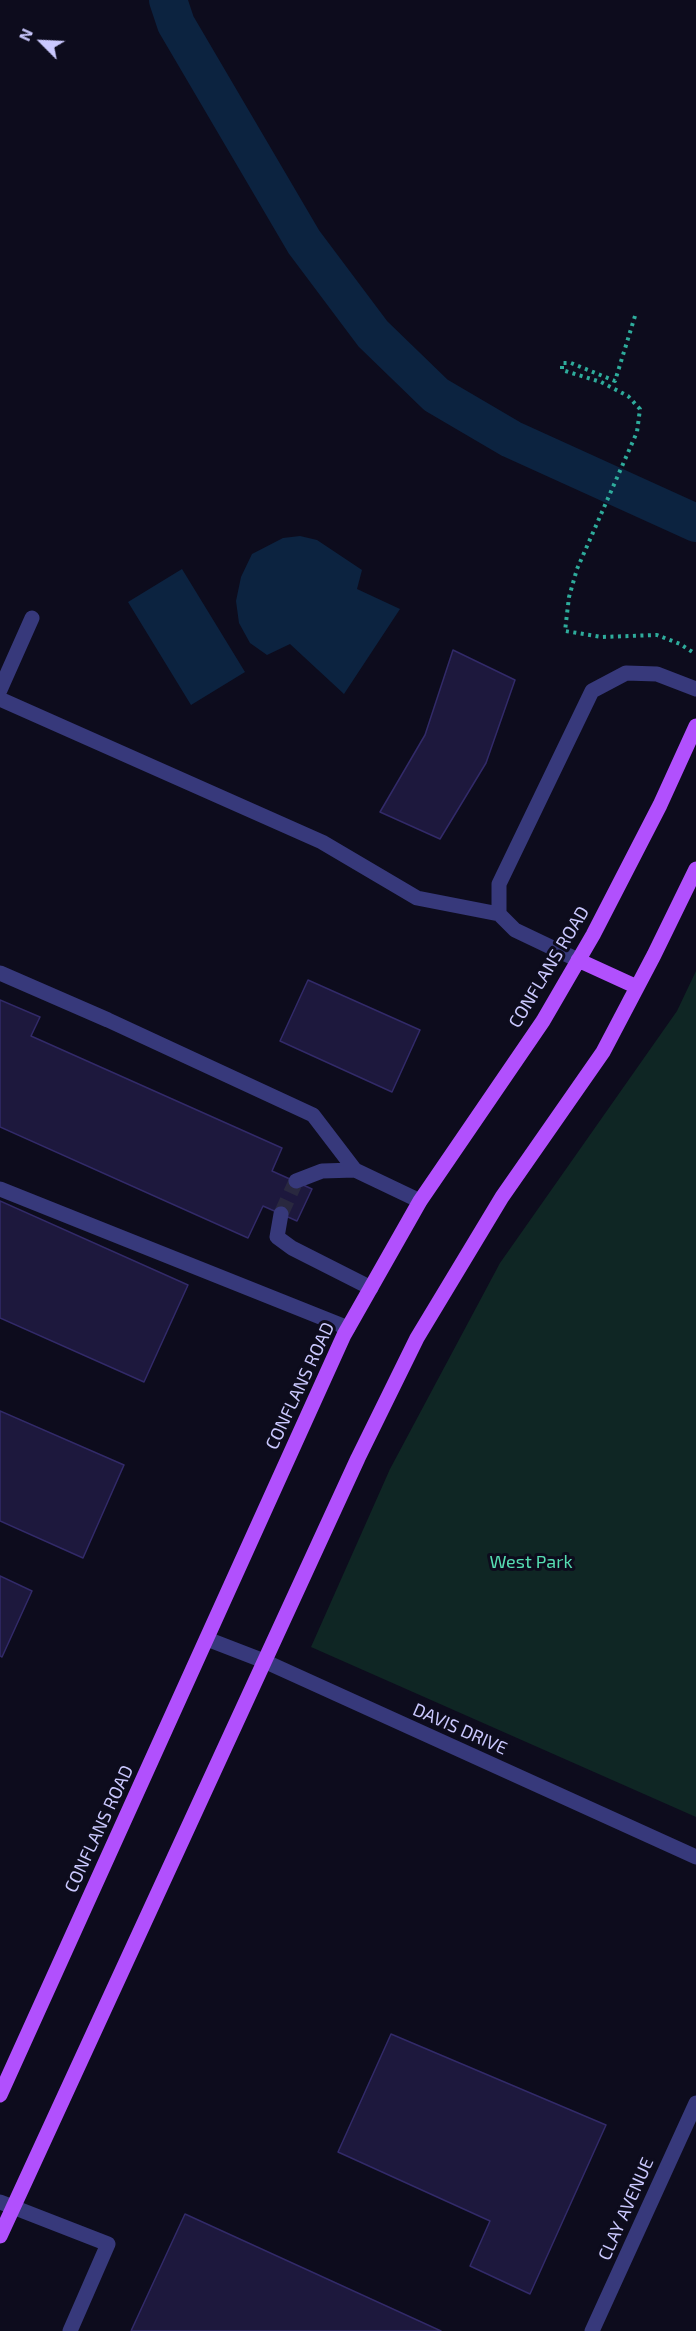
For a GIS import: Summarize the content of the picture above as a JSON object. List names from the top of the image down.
{
  "streets": {
    "main road": ["CONFLANS ROAD"],
    "street": ["DAVIS DRIVE", "CLAY AVENUE"]
  },
  "crossings": [
    ["CONFLANS ROAD", "DAVIS DRIVE"]
  ],
  "parks": ["West Park"],
  "north": "top left"
}
